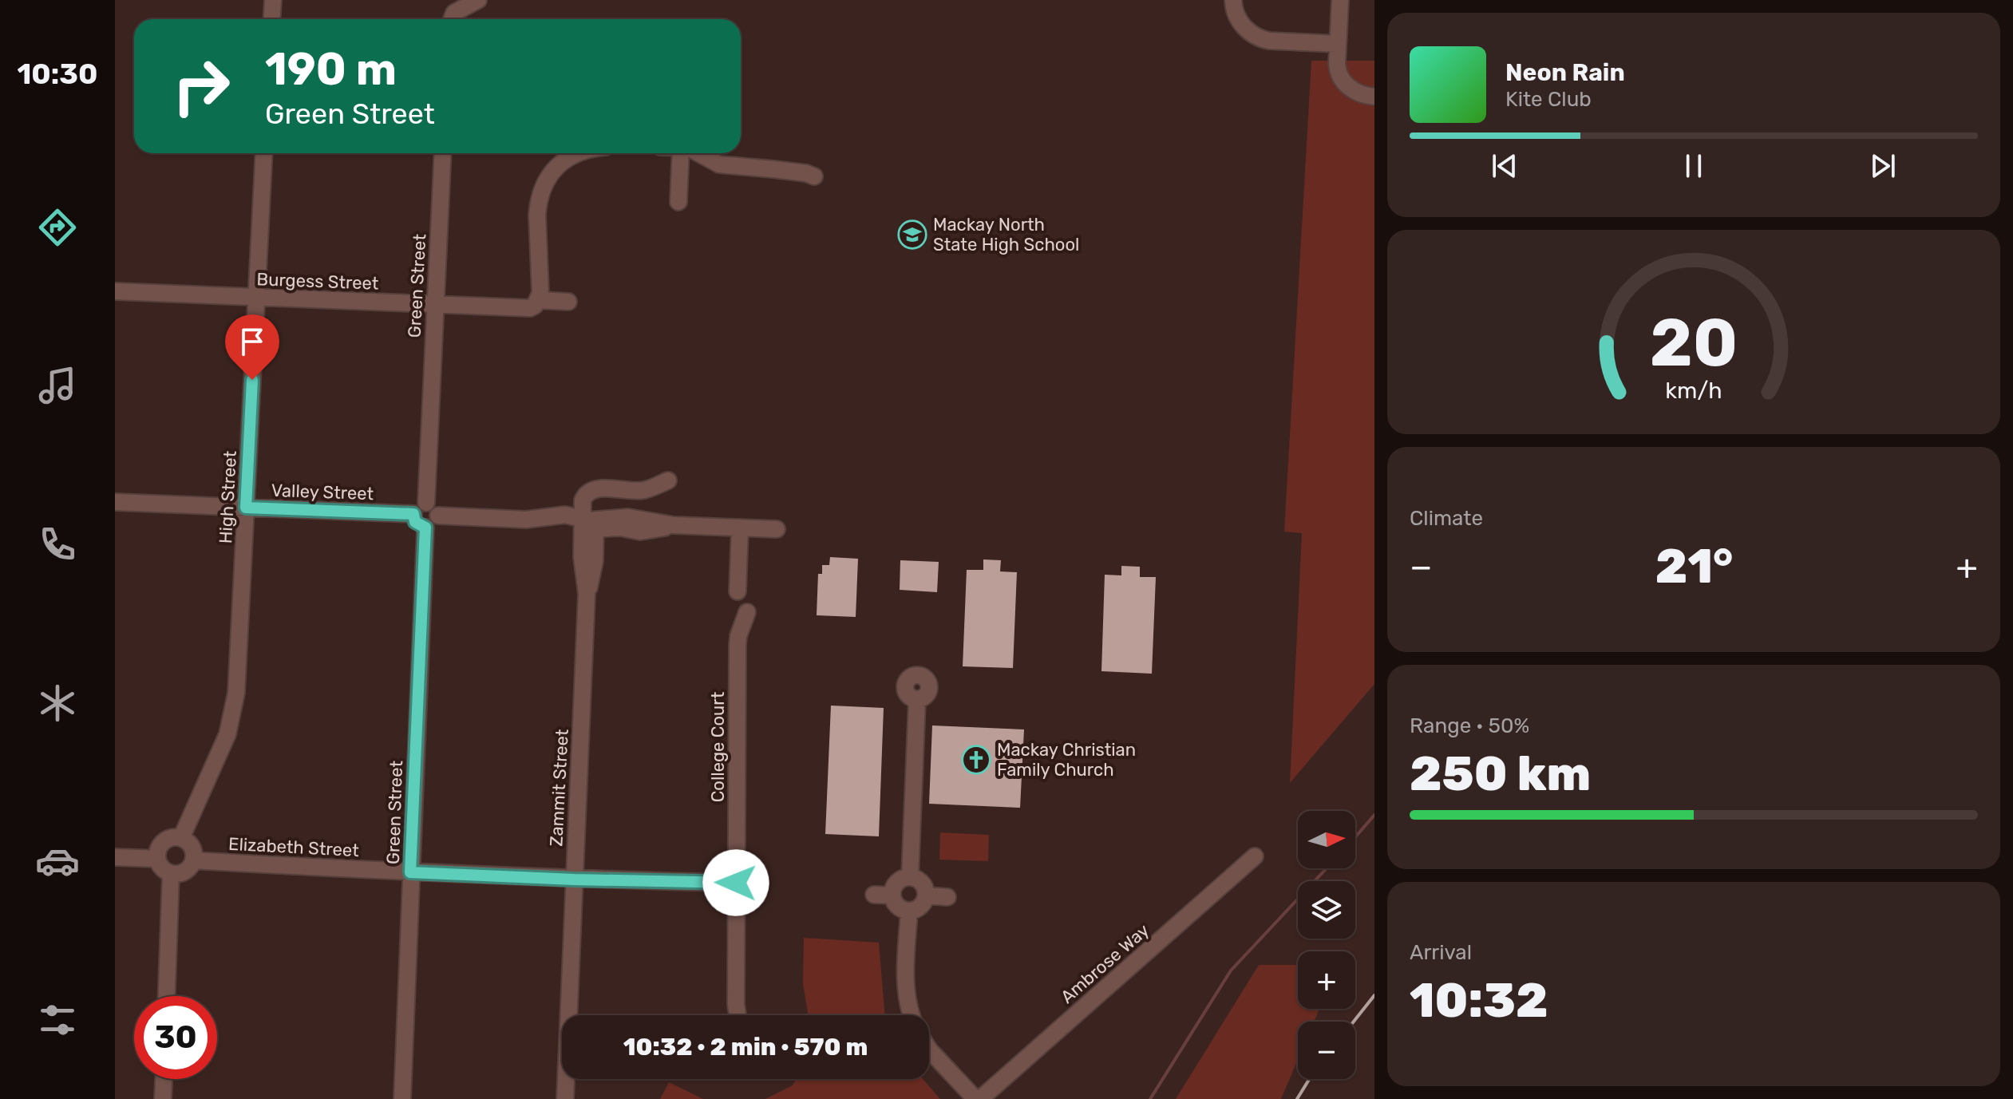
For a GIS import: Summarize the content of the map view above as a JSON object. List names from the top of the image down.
{
  "streets": {
    "street": [
      "Burgess Street",
      "Green Street",
      "Valley Street",
      "High Street",
      "College Court",
      "Zammit Street",
      "Elizabeth Street",
      "Ambrose Way"
    ]
  },
  "crossings": [
    ["Burgess Street", "Green Street"],
    ["Burgess Street", "High Street"],
    ["Green Street", "Valley Street"],
    ["Green Street", "Elizabeth Street"],
    ["Valley Street", "High Street"],
    ["High Street", "Elizabeth Street"],
    ["College Court", "Elizabeth Street"],
    ["Zammit Street", "Elizabeth Street"]
  ],
  "places": {
    "school or university": ["Mackay North State High School"],
    "church": ["Mackay Christian Family Church"]
  },
  "north": "right",
  "page": {
    "tabs": "10:30",
    "turn": ["190 m", "Green Street"],
    "song": ["Neon Rain", "Kite Club"],
    "tile": [
      "Climate",
      ["Range · 50%", "250 km"],
      ["Arrival", "10:32"]
    ],
    "heat": ["−", "21°", "+"],
    "map_buttons": ["+", "−"],
    "limit": "30",
    "trip": "10:32 · 2 min · 570 m",
    "gauge": ["20", "km/h"]
  }
}
